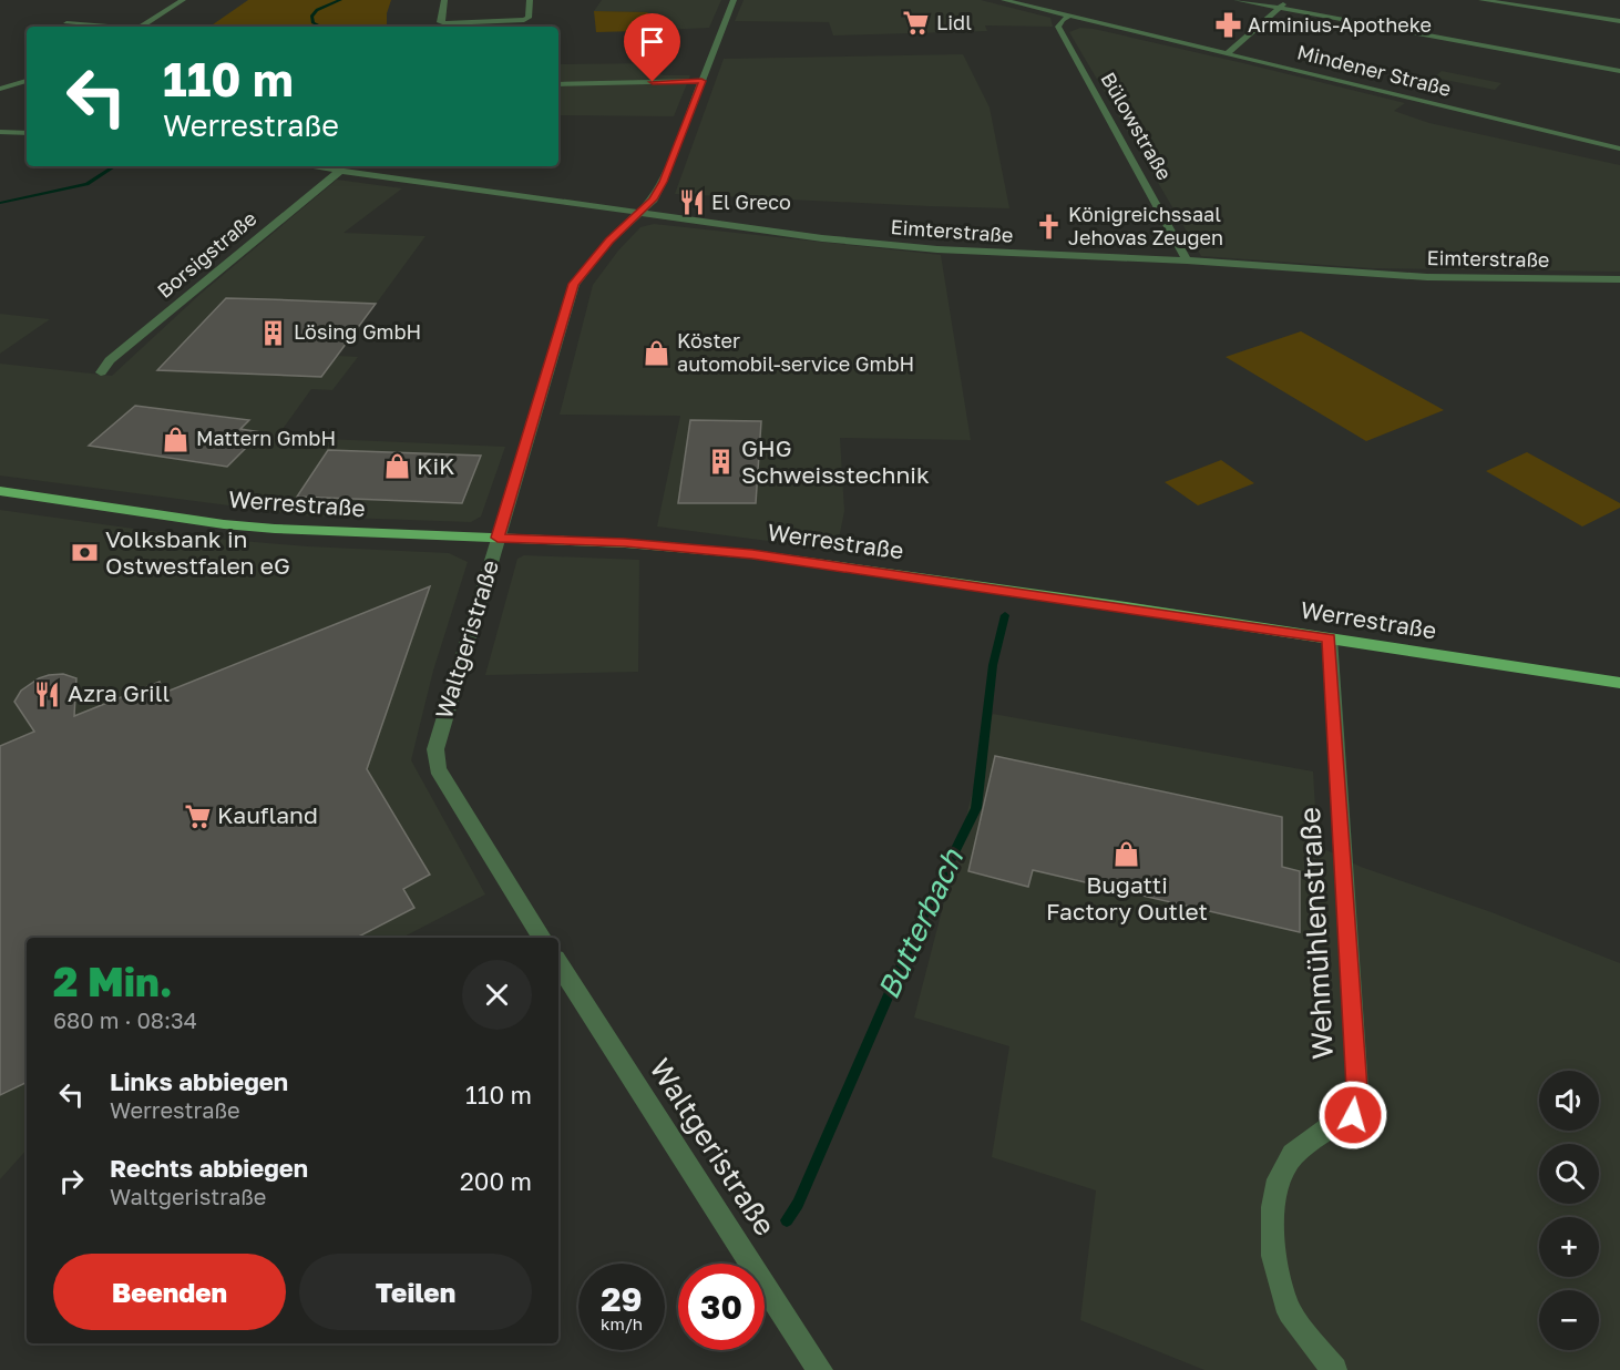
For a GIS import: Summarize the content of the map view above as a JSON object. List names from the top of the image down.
{
  "streets": {
    "main road": ["Werrestraße"],
    "street": [
      "Mindener Straße",
      "Bülowstraße",
      "Eimterstraße",
      "Borsigstraße",
      "Waltgeristraße",
      "Wehmühlenstraße"
    ]
  },
  "crossings": [
    ["Mindener Straße", "Bülowstraße"],
    ["Bülowstraße", "Eimterstraße"],
    ["Eimterstraße", "Borsigstraße"],
    ["Eimterstraße", "Waltgeristraße"],
    ["Werrestraße", "Waltgeristraße"],
    ["Werrestraße", "Wehmühlenstraße"]
  ],
  "water": ["Butterbach"],
  "places": {
    "supermarket": ["Lidl", "Kaufland"],
    "pharmacy": ["Arminius-Apotheke"],
    "restaurant": ["El Greco", "Azra Grill"],
    "church": ["Königreichssaal Jehovas Zeugen"],
    "building": ["Lösing GmbH", "GHG Schweisstechnik"],
    "shop": [
      "Köster automobil-service GmbH",
      "Mattern GmbH",
      "KiK",
      "Bugatti Factory Outlet"
    ],
    "bank": ["Volksbank in Ostwestfalen eG"]
  },
  "page": {
    "turn": ["110 m", "Werrestraße"],
    "heading": ["2 Min.", "680 m · 08:34"],
    "list": [
      {
        "name": "Links abbiegen",
        "note": "Werrestraße",
        "value": "110 m"
      },
      {
        "name": "Rechts abbiegen",
        "note": "Waltgeristraße",
        "value": "200 m"
      }
    ],
    "map_buttons": ["+", "−"],
    "buttons": ["Beenden", "Teilen"],
    "speed": "29 km/h",
    "limit": "30"
  }
}
